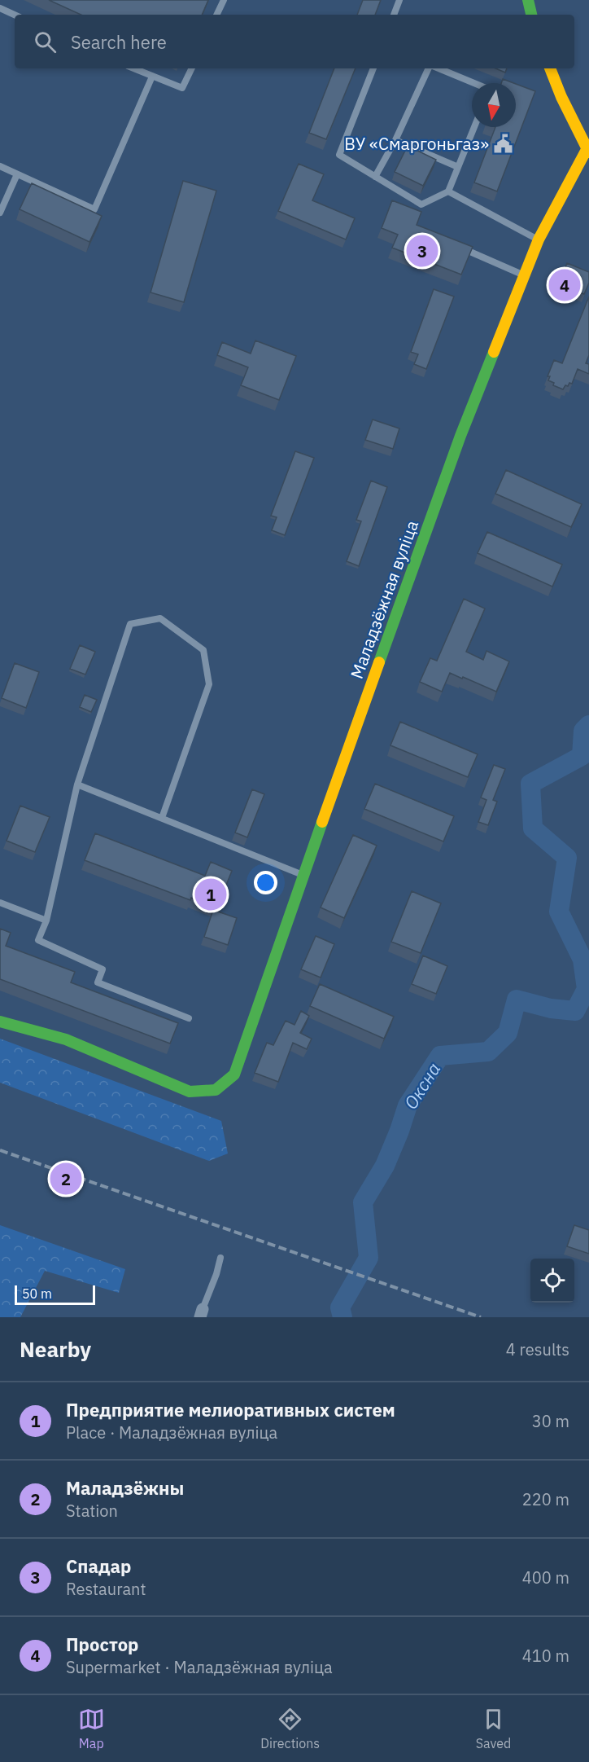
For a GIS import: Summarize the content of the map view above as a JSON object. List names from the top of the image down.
{
  "streets": {
    "street": ["Маладзёжная вуліца"]
  },
  "water": ["Оксна"],
  "places": {
    "public building": ["ВУ «Смаргоньгаз»"]
  },
  "scale_bar": "50 m",
  "north": "bottom",
  "page": {
    "search": "Search here",
    "pins": [
      "3",
      "4",
      "1",
      "2"
    ],
    "scale": "50 m",
    "heading": ["Nearby", "4 results"],
    "list": [
      {
        "mark": "1",
        "name": "Предприятие мелиоративных систем",
        "note": "Place · Маладзёжная вуліца",
        "value": "30 m"
      },
      {
        "mark": "2",
        "name": "Маладзёжны",
        "note": "Station",
        "value": "220 m"
      },
      {
        "mark": "3",
        "name": "Спадар",
        "note": "Restaurant",
        "value": "400 m"
      },
      {
        "mark": "4",
        "name": "Простор",
        "note": "Supermarket · Маладзёжная вуліца",
        "value": "410 m"
      }
    ],
    "nav": ["Map", "Directions", "Saved"]
  }
}
